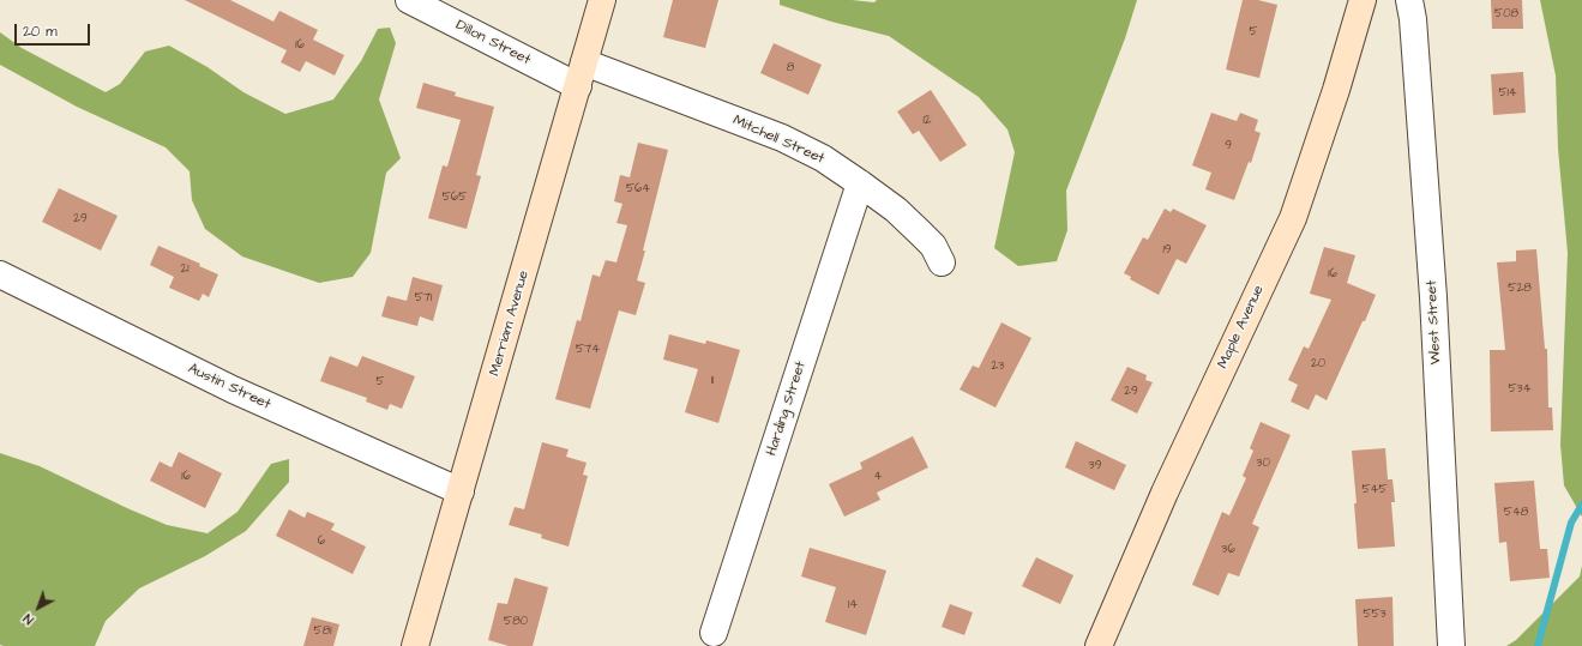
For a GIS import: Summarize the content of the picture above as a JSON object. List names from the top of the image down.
{
  "streets": {
    "main road": ["Merriam Avenue", "Maple Avenue"],
    "street": [
      "Dillon Street",
      "Mitchell Street",
      "West Street",
      "Austin Street",
      "Harding Street"
    ]
  },
  "crossings": [
    ["Dillon Street", "Mitchell Street"],
    ["Dillon Street", "Merriam Avenue"],
    ["Mitchell Street", "Merriam Avenue"],
    ["Mitchell Street", "Harding Street"],
    ["Merriam Avenue", "Austin Street"]
  ],
  "house_numbers": [
    "508",
    "5",
    "16",
    "8",
    "514",
    "12",
    "9",
    "564",
    "565",
    "29",
    "19",
    "21",
    "16",
    "528",
    "571",
    "574",
    "20",
    "23",
    "11",
    "5",
    "534",
    "29",
    "30",
    "39",
    "16",
    "4",
    "545",
    "548",
    "6",
    "36",
    "14",
    "553",
    "580",
    "581"
  ],
  "scale_bar": "20 m",
  "north": "bottom left"
}
